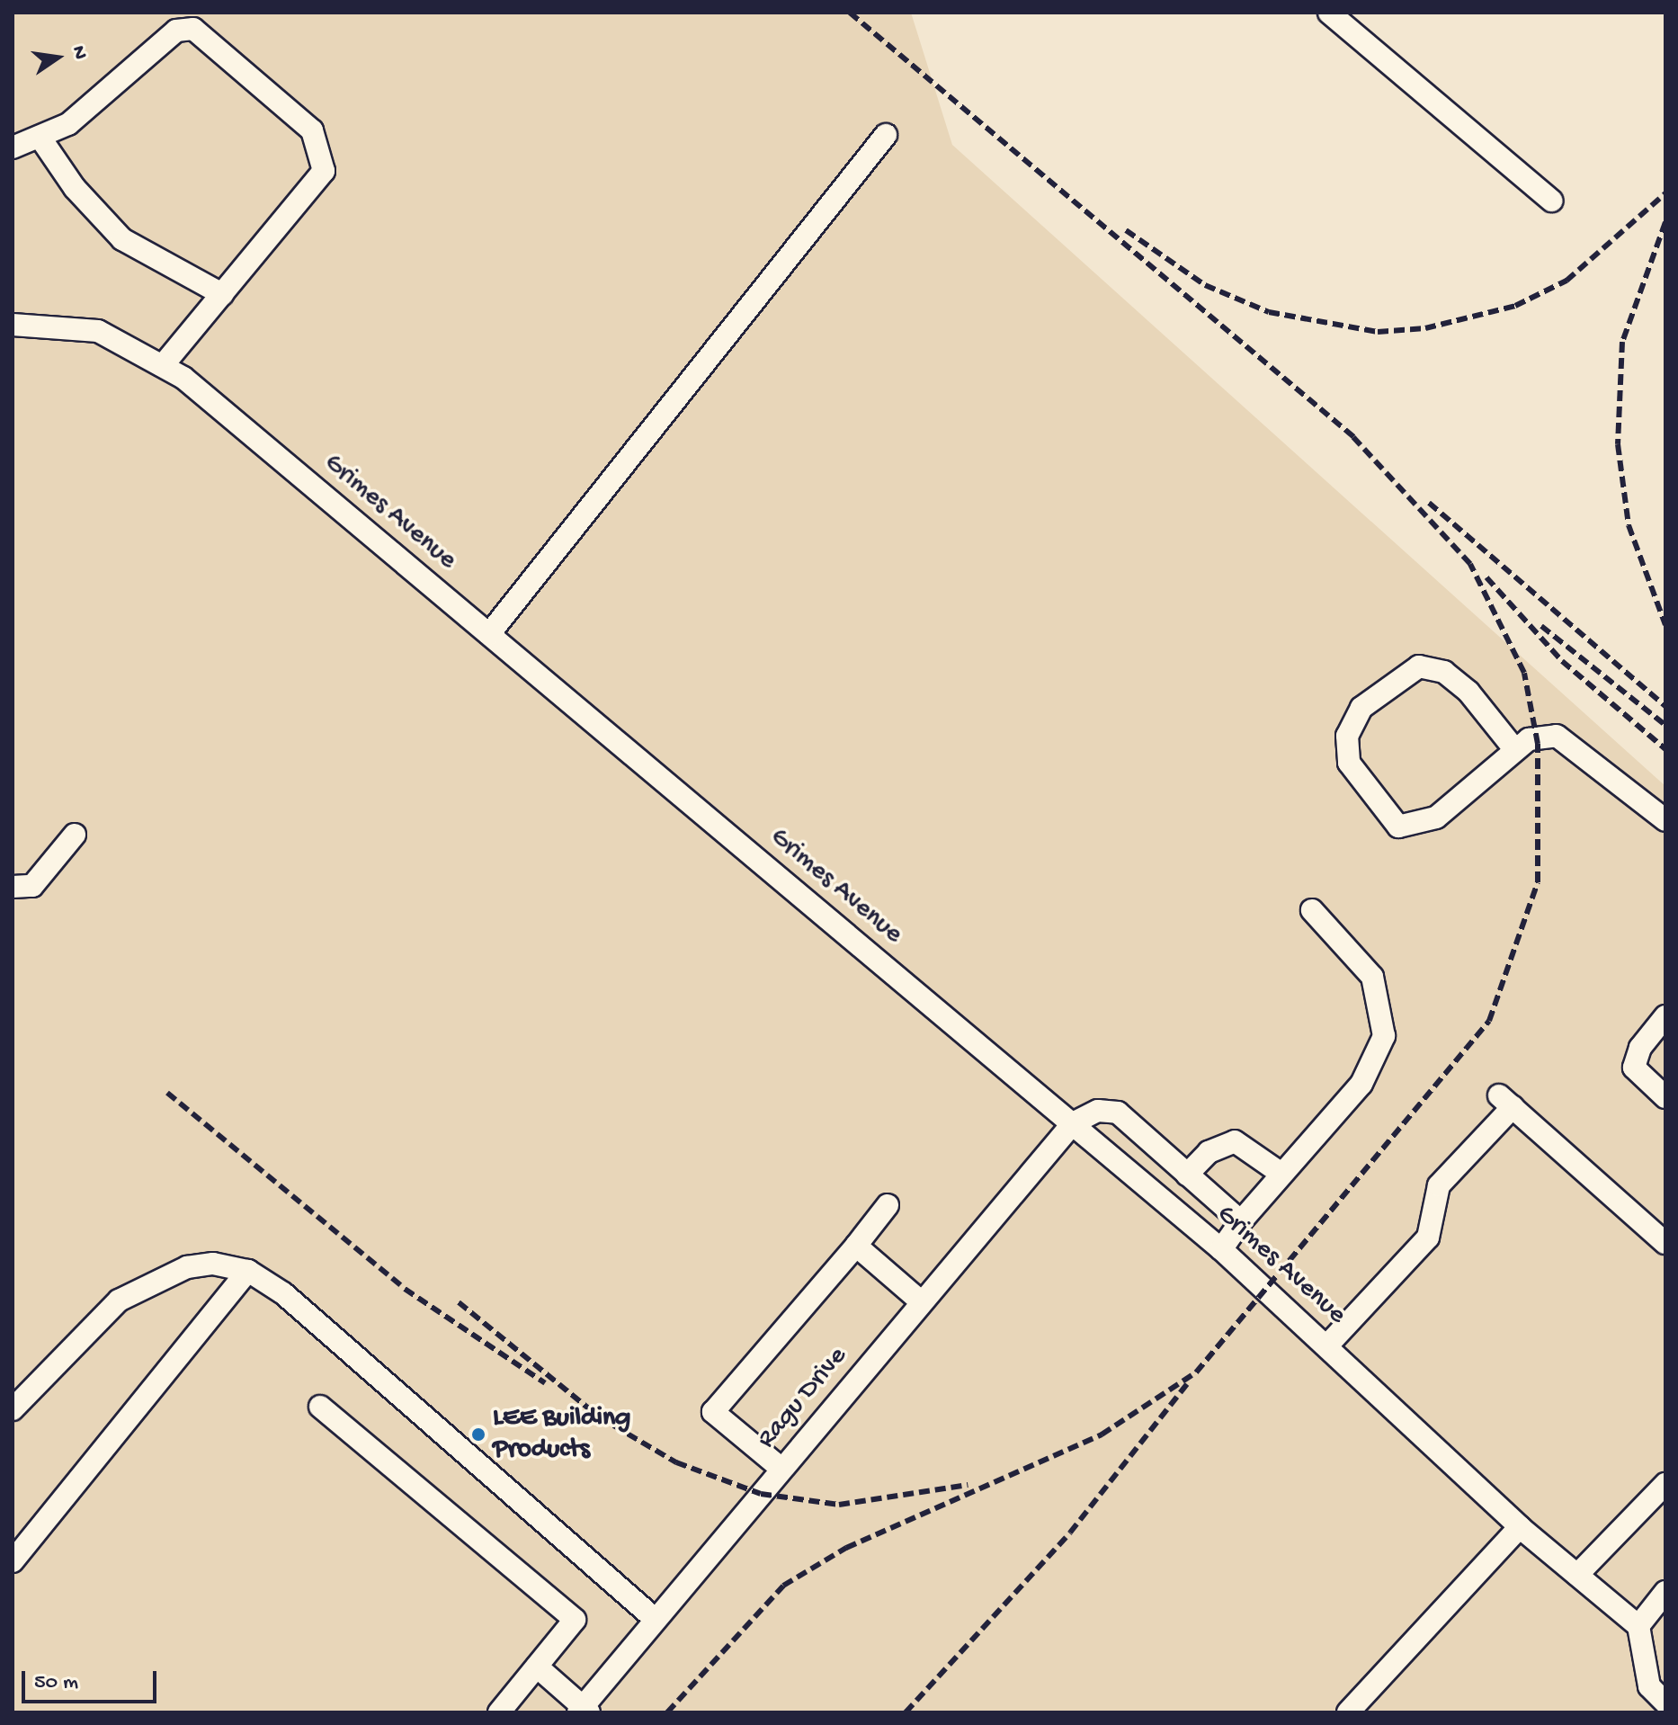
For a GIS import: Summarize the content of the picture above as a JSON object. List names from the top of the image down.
{
  "streets": {
    "street": ["Grimes Avenue", "Ragu Drive"]
  },
  "crossings": [
    ["Grimes Avenue", "Ragu Drive"]
  ],
  "places": ["LEE Building Products"],
  "scale_bar": "50 m",
  "north": "right"
}
